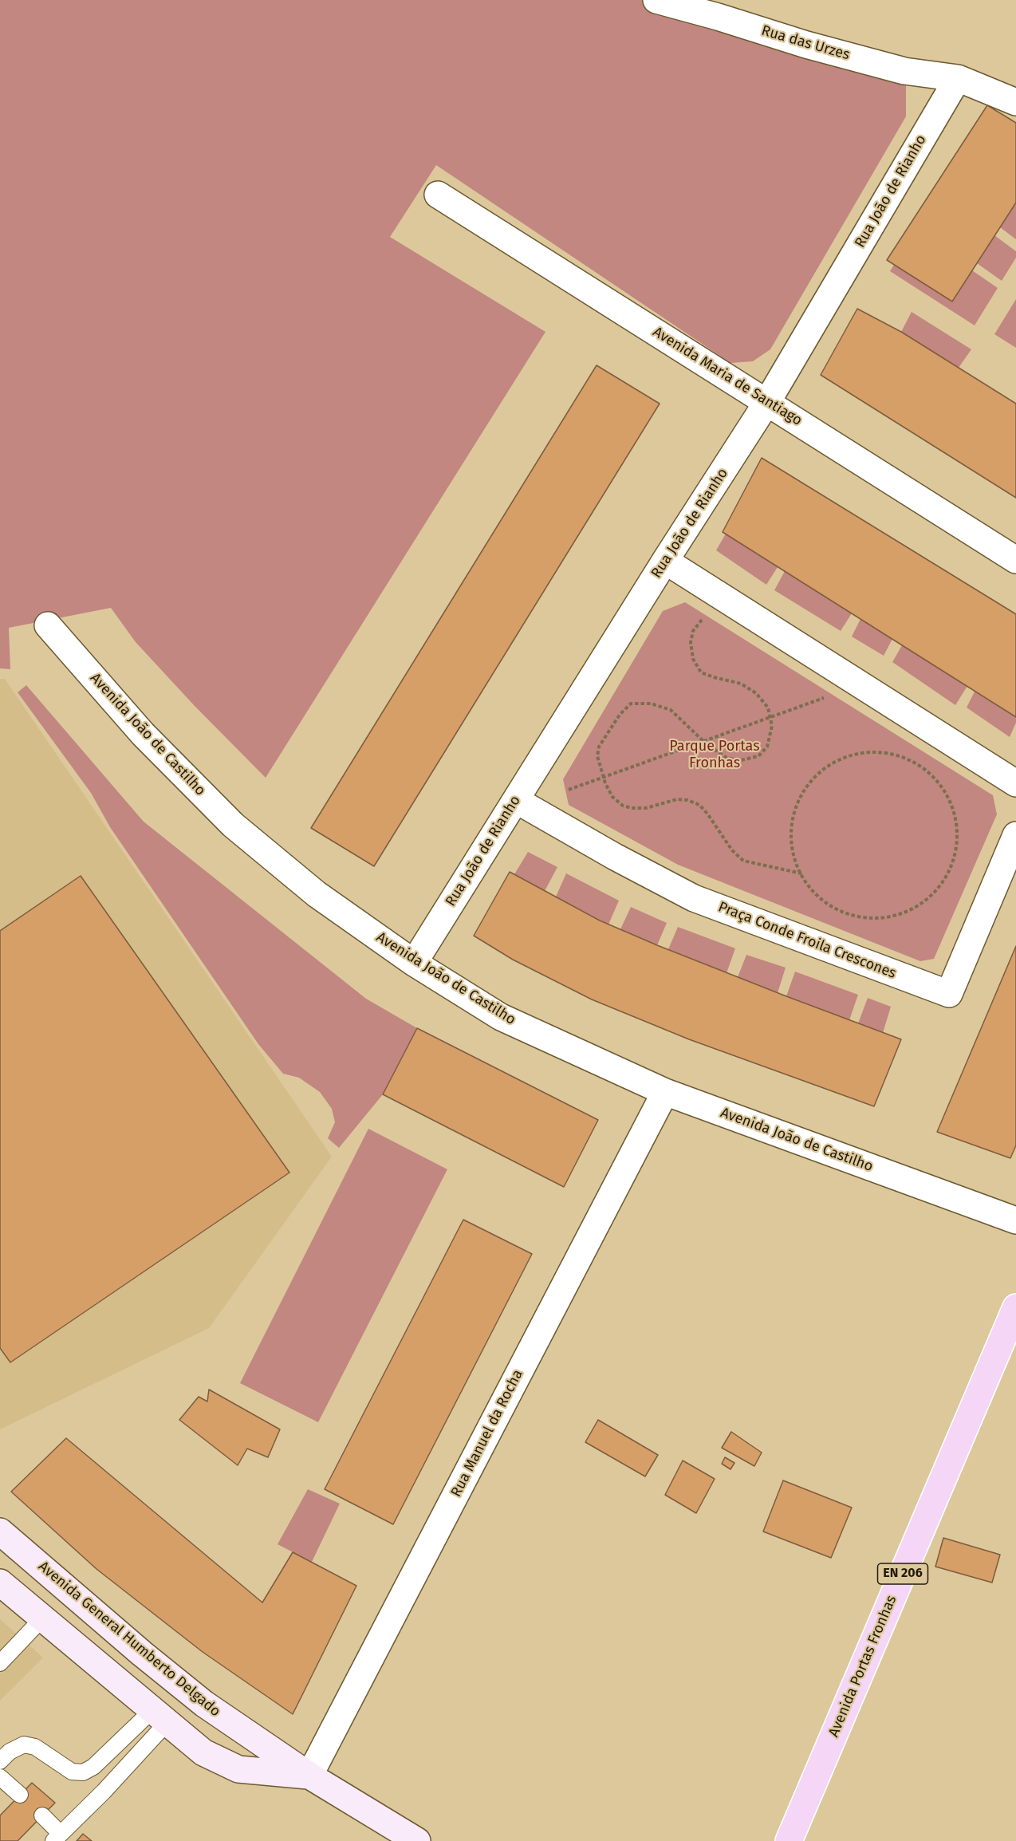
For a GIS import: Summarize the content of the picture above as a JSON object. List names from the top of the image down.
{
  "streets": {
    "main road": ["EN 206", "Avenida General Humberto Delgado", "Avenida Portas Fronhas"],
    "street": [
      "Rua das Urzes",
      "Rua João de Rianho",
      "Avenida Maria de Santiago",
      "Avenida João de Castilho",
      "Praça Conde Froila Crescones",
      "Rua Manuel da Rocha"
    ]
  },
  "crossings": [
    ["Rua das Urzes", "Rua João de Rianho"],
    ["Rua João de Rianho", "Avenida Maria de Santiago"],
    ["Rua João de Rianho", "Avenida João de Castilho"],
    ["Rua João de Rianho", "Praça Conde Froila Crescones"],
    ["Avenida João de Castilho", "Rua Manuel da Rocha"],
    ["Rua Manuel da Rocha", "Avenida General Humberto Delgado"]
  ],
  "parks": ["Parque Portas Fronhas"]
}
